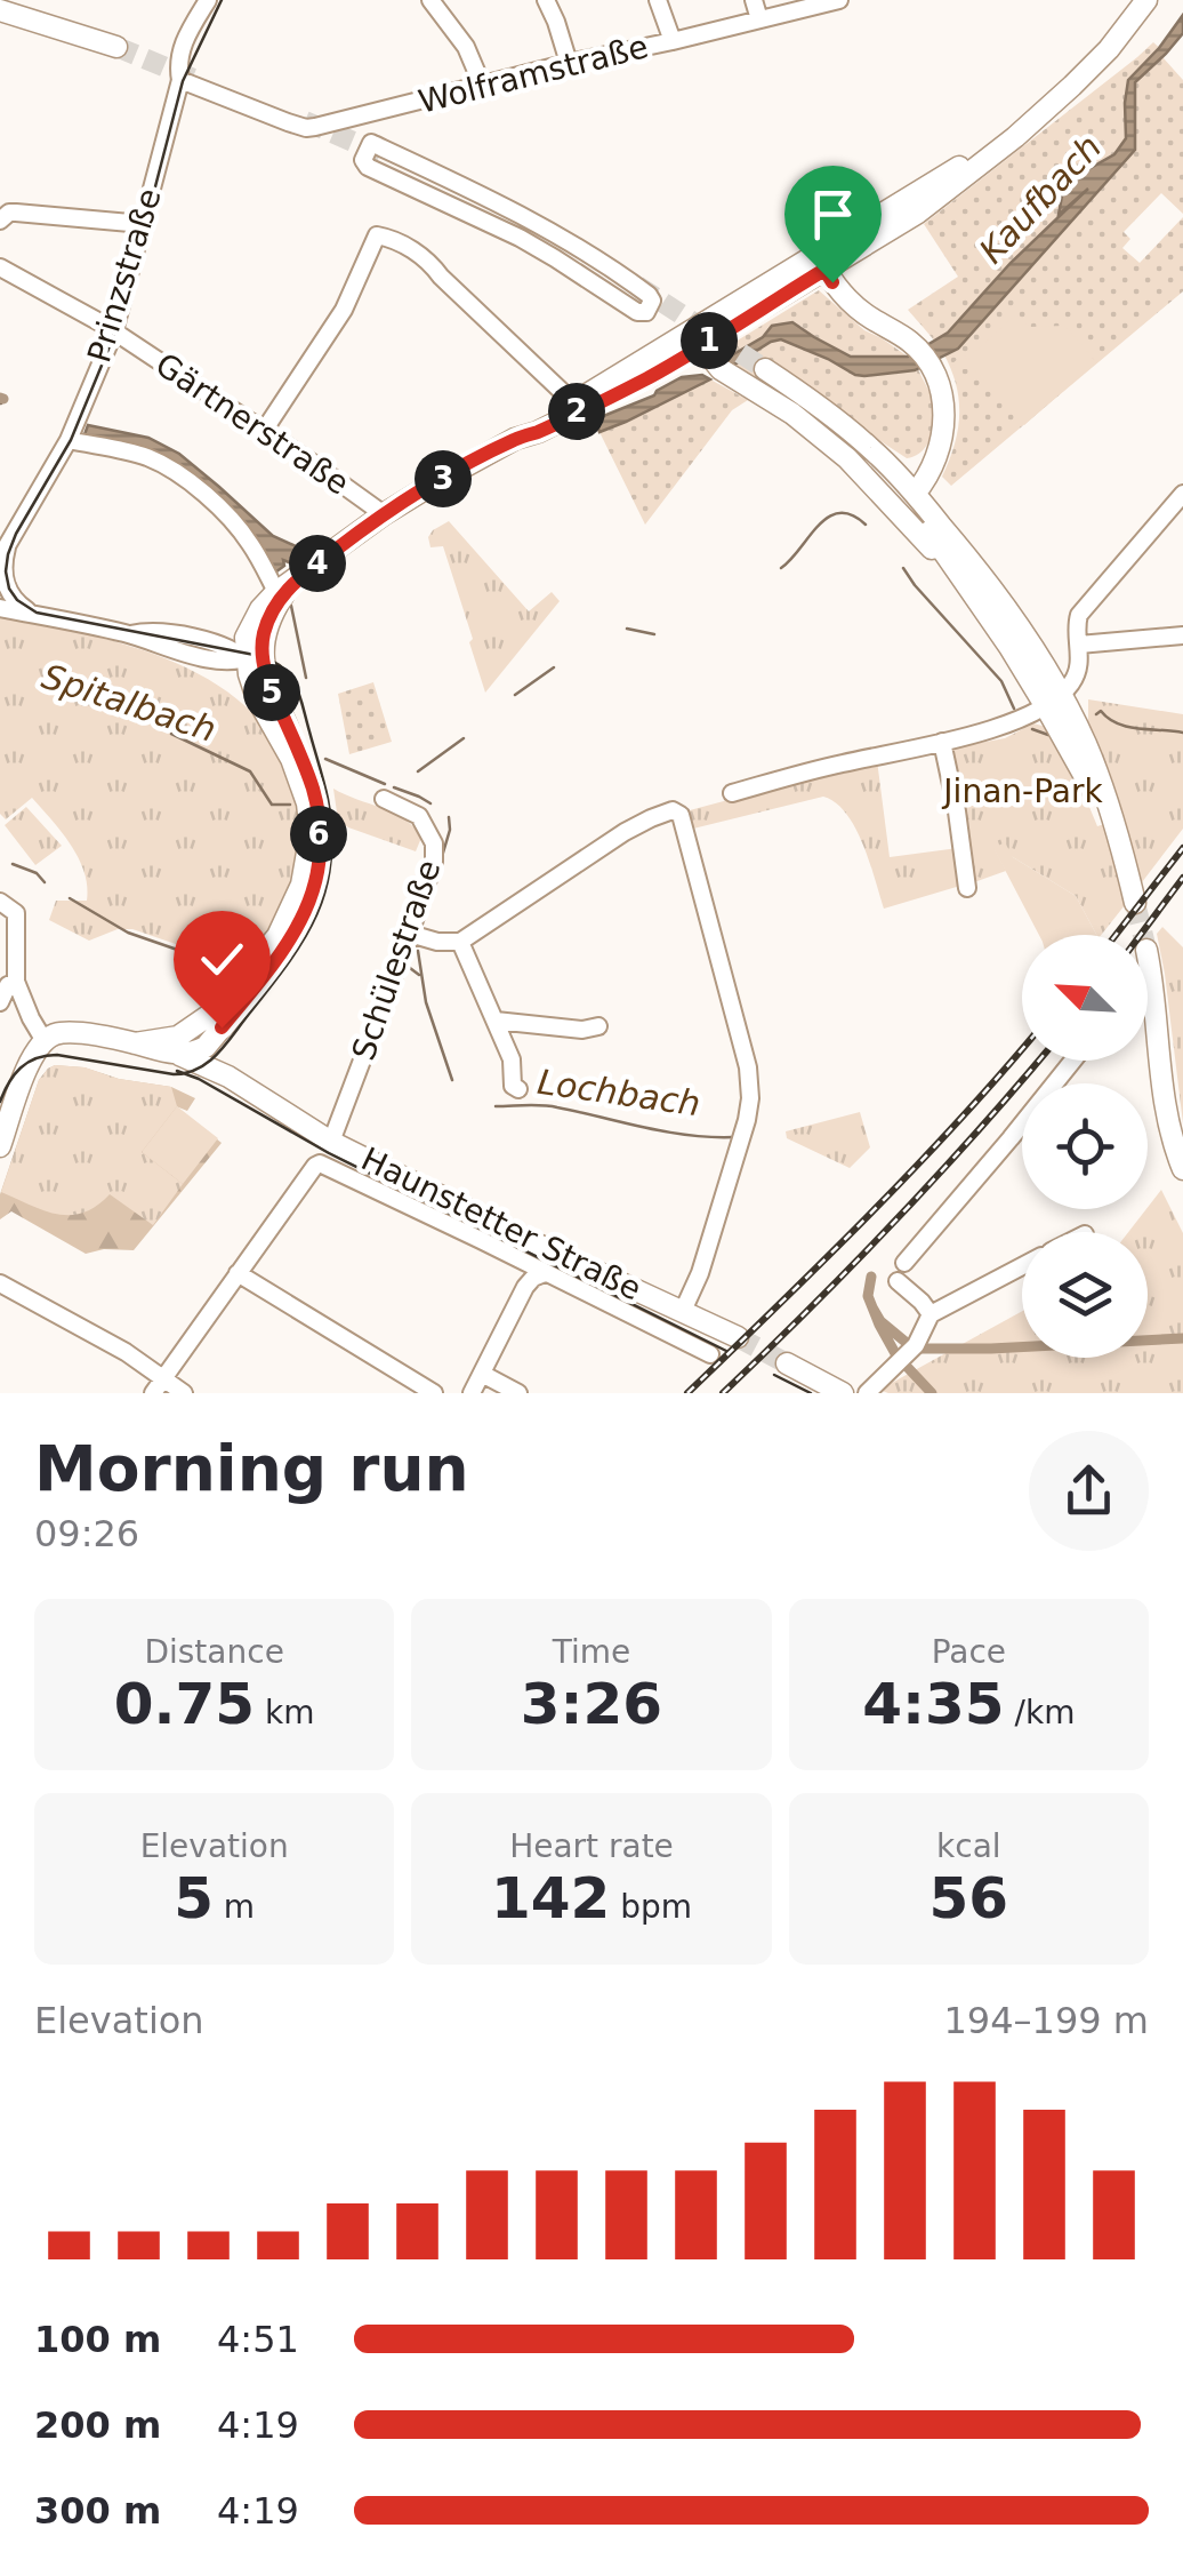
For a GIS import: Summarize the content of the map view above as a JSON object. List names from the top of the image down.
{
  "streets": {
    "main road": ["Haunstetter Straße"],
    "street": [
      "Wolframstraße",
      "Prinzstraße",
      "Gärtnerstraße",
      "Schülestraße"
    ]
  },
  "crossings": [
    ["Wolframstraße", "Prinzstraße"],
    ["Prinzstraße", "Gärtnerstraße"],
    ["Schülestraße", "Haunstetter Straße"]
  ],
  "water": ["Kaufbach", "Spitalbach", "Lochbach"],
  "parks": ["Jinan-Park"],
  "north": "top left",
  "page": {
    "pins": [
      "1",
      "2",
      "3",
      "4",
      "5",
      "6"
    ],
    "heading": ["Morning run", "09:26"],
    "stats": [
      ["Distance", "0.75 km"],
      ["Time", "3:26"],
      ["Pace", "4:35 /km"],
      ["Elevation", "5 m"],
      ["Heart rate", "142 bpm"],
      ["kcal", "56"]
    ],
    "chart": ["Elevation", "194–199 m"],
    "list": [
      {
        "name": "100 m",
        "note": "4:51"
      },
      {
        "name": "200 m",
        "note": "4:19"
      },
      {
        "name": "300 m",
        "note": "4:19"
      }
    ]
  }
}
